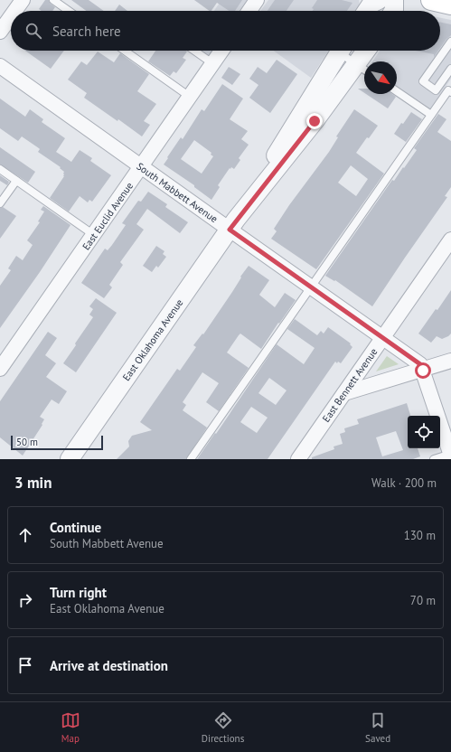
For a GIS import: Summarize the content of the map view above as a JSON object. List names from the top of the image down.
{
  "streets": {
    "street": [
      "South Mabbett Avenue",
      "East Euclid Avenue",
      "East Oklahoma Avenue",
      "East Bennett Avenue"
    ]
  },
  "crossings": [
    ["South Mabbett Avenue", "East Euclid Avenue"],
    ["South Mabbett Avenue", "East Oklahoma Avenue"],
    ["South Mabbett Avenue", "East Bennett Avenue"]
  ],
  "scale_bar": "50 m",
  "north": "bottom right",
  "page": {
    "search": "Search here",
    "scale": "50 m",
    "heading": ["3 min", "Walk · 200 m"],
    "list": [
      ["Continue", "South Mabbett Avenue", "130 m"],
      ["Turn right", "East Oklahoma Avenue", "70 m"],
      "Arrive at destination"
    ],
    "nav": ["Map", "Directions", "Saved"]
  }
}
